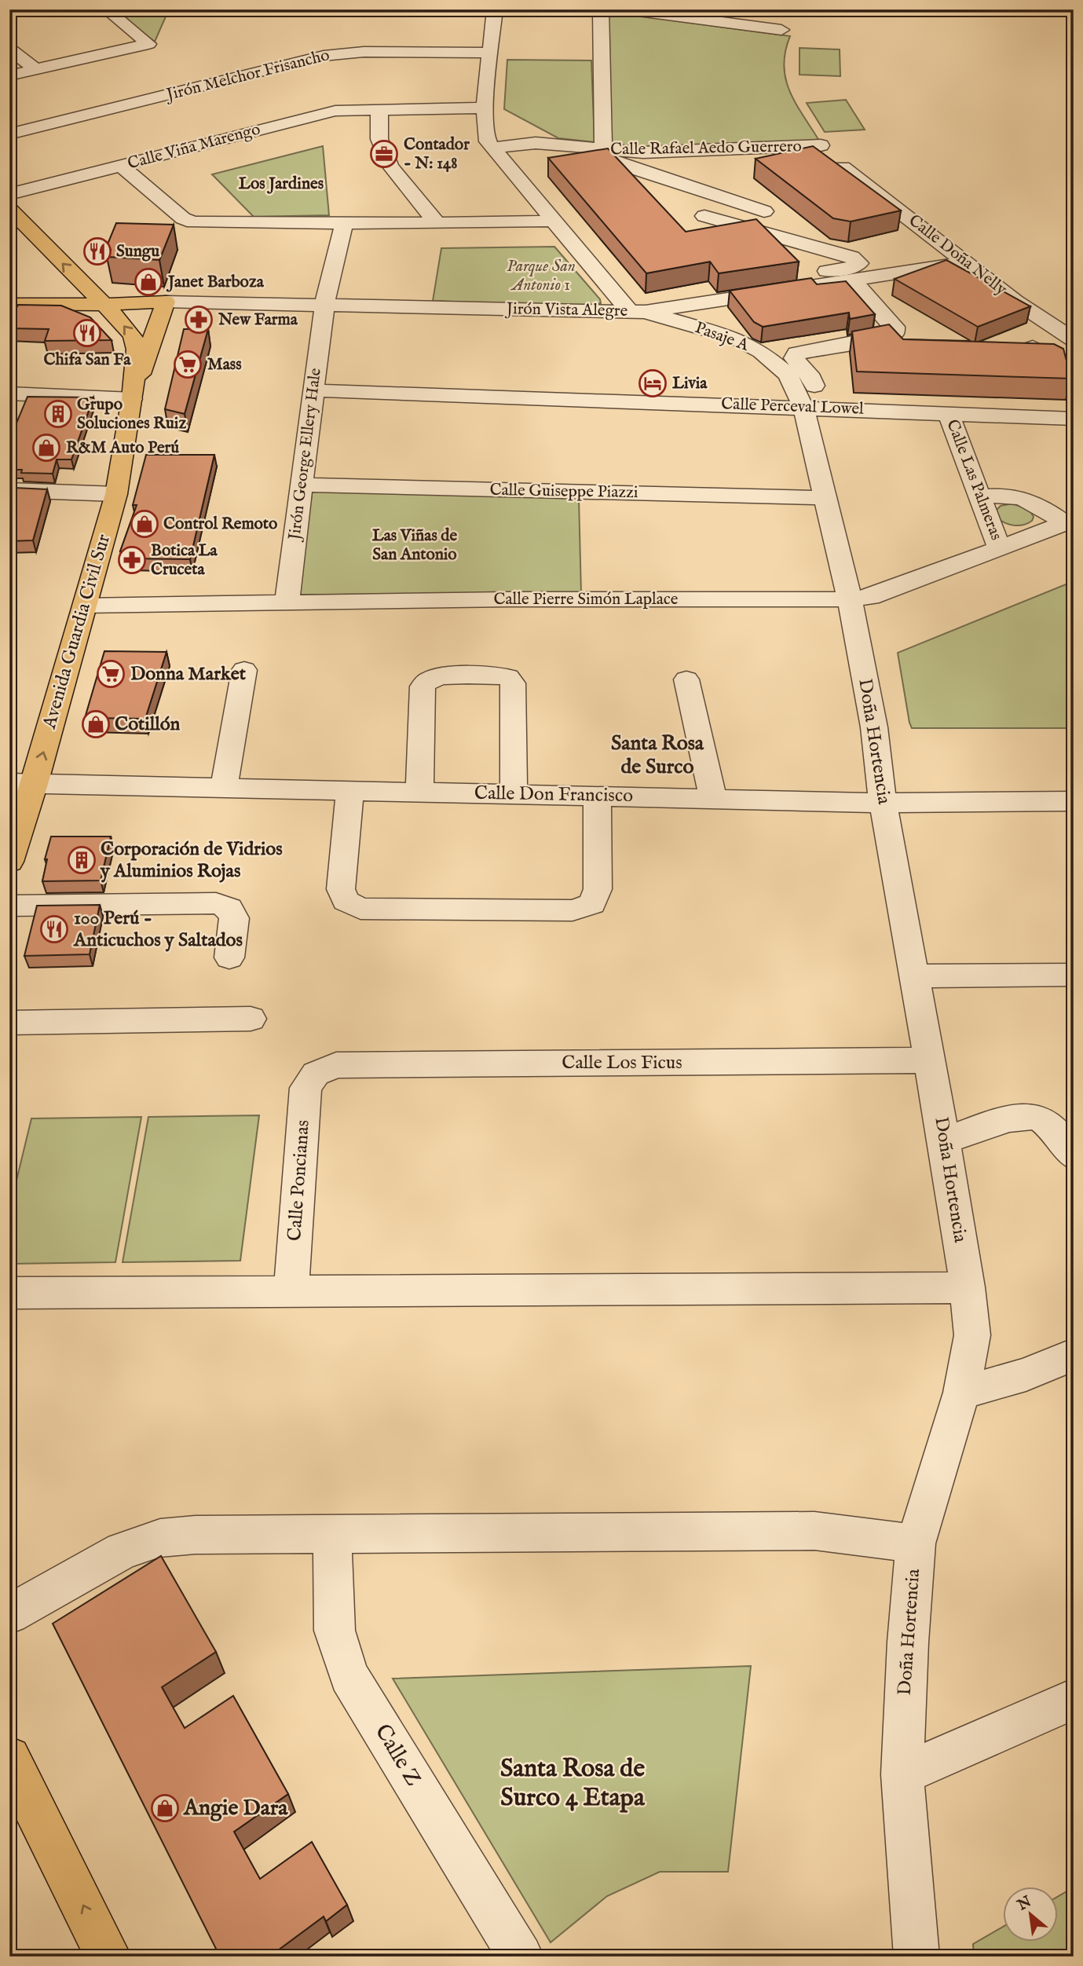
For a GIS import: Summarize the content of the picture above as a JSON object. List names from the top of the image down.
{
  "streets": {
    "main road": ["Avenida Guardia Civil Sur"],
    "street": [
      "Jirón Melchor Frisancho",
      "Calle Viña Marengo",
      "Calle Rafael Aedo Guerrero",
      "Calle Doña Nelly",
      "Jirón Vista Alegre",
      "Pasaje A",
      "Calle Perceval Lowel",
      "Jirón George Ellery Hale",
      "Calle Las Palmeras",
      "Calle Guiseppe Piazzi",
      "Calle Pierre Simón Laplace",
      "Doña Hortencia",
      "Calle Don Francisco",
      "Calle Los Ficus",
      "Calle Poncianas",
      "Calle Z"
    ]
  },
  "crossings": [
    ["Calle Viña Marengo", "Jirón George Ellery Hale"],
    ["Calle Doña Nelly", "Jirón Vista Alegre"],
    ["Jirón Vista Alegre", "Pasaje A"],
    ["Jirón Vista Alegre", "Jirón George Ellery Hale"],
    ["Jirón Vista Alegre", "Avenida Guardia Civil Sur"],
    ["Pasaje A", "Calle Perceval Lowel"],
    ["Pasaje A", "Doña Hortencia"],
    ["Calle Perceval Lowel", "Jirón George Ellery Hale"],
    ["Calle Perceval Lowel", "Calle Las Palmeras"],
    ["Calle Perceval Lowel", "Doña Hortencia"],
    ["Jirón George Ellery Hale", "Calle Guiseppe Piazzi"],
    ["Jirón George Ellery Hale", "Calle Pierre Simón Laplace"],
    ["Calle Las Palmeras", "Calle Pierre Simón Laplace"],
    ["Calle Guiseppe Piazzi", "Doña Hortencia"],
    ["Calle Pierre Simón Laplace", "Avenida Guardia Civil Sur"],
    ["Calle Pierre Simón Laplace", "Doña Hortencia"],
    ["Avenida Guardia Civil Sur", "Calle Don Francisco"],
    ["Doña Hortencia", "Calle Don Francisco"],
    ["Doña Hortencia", "Calle Los Ficus"],
    ["Calle Los Ficus", "Calle Poncianas"]
  ],
  "one_way": ["Avenida Guardia Civil Sur"],
  "districts": [
    "Los Jardines",
    "Las Viñas de San Antonio",
    "Santa Rosa de Surco",
    "Santa Rosa de Surco 4 Etapa"
  ],
  "parks": ["Parque San Antonio 1"],
  "places": {
    "office": ["Contador - N: 148"],
    "restaurant": ["Sungu", "Chifa San Fa", "100 Perú - Anticuchos y Saltados"],
    "shop": [
      "Janet Barboza",
      "R&M Auto Perú",
      "Control Remoto",
      "Cotillón",
      "Angie Dara"
    ],
    "pharmacy": ["New Farma", "Botica La Cruceta"],
    "supermarket": ["Mass", "Donna Market"],
    "hotel": ["Livia"],
    "building": ["Grupo Soluciones Ruiz", "Corporación de Vidrios y Aluminios Rojas"]
  },
  "north": "top left"
}
